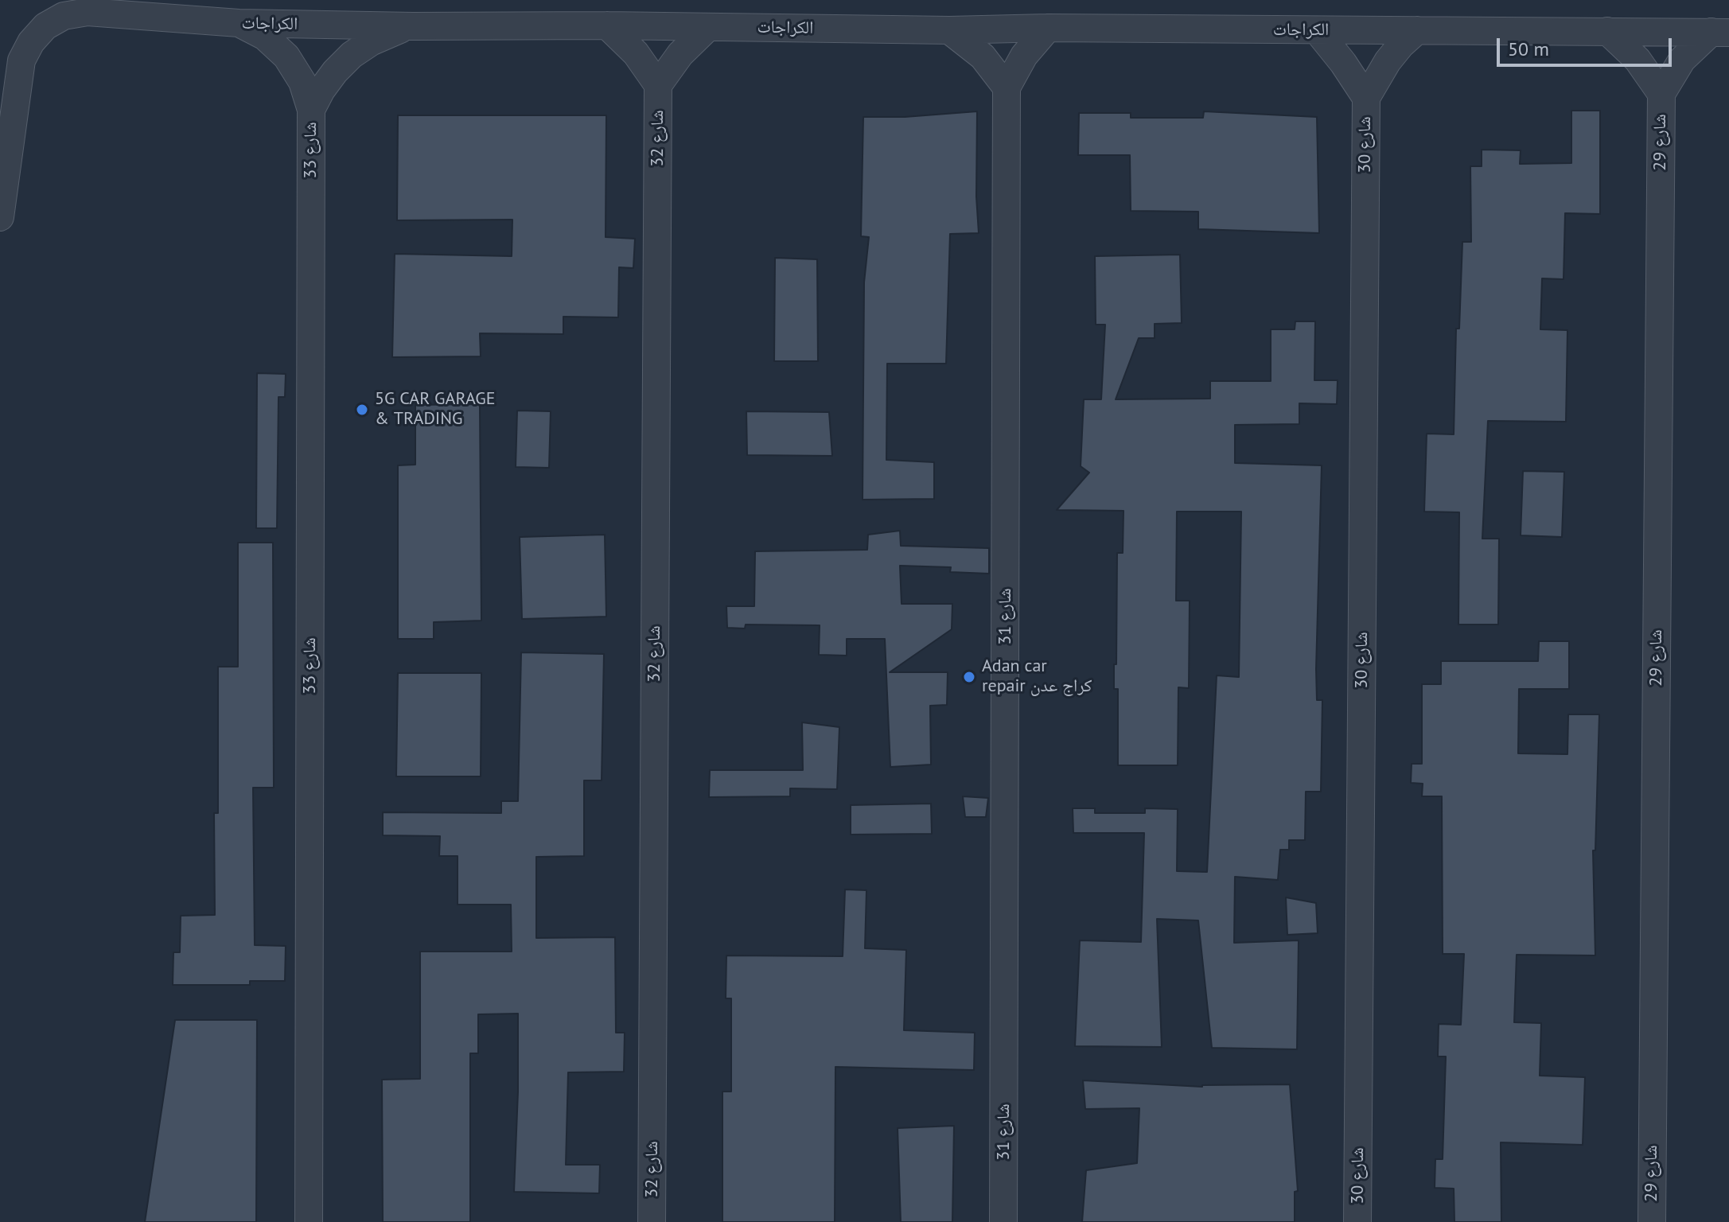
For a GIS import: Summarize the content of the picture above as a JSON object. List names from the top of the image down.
{
  "streets": {
    "street": [
      "الكراجات",
      "شارع 32",
      "شارع 29",
      "شارع 30",
      "شارع 33",
      "شارع 31"
    ]
  },
  "crossings": [
    ["الكراجات", "شارع 32"],
    ["الكراجات", "شارع 29"],
    ["الكراجات", "شارع 30"],
    ["الكراجات", "شارع 33"],
    ["الكراجات", "شارع 31"]
  ],
  "places": ["5G CAR GARAGE & TRADING", "Adan car repair كراج عدن"],
  "scale_bar": "50 m"
}
